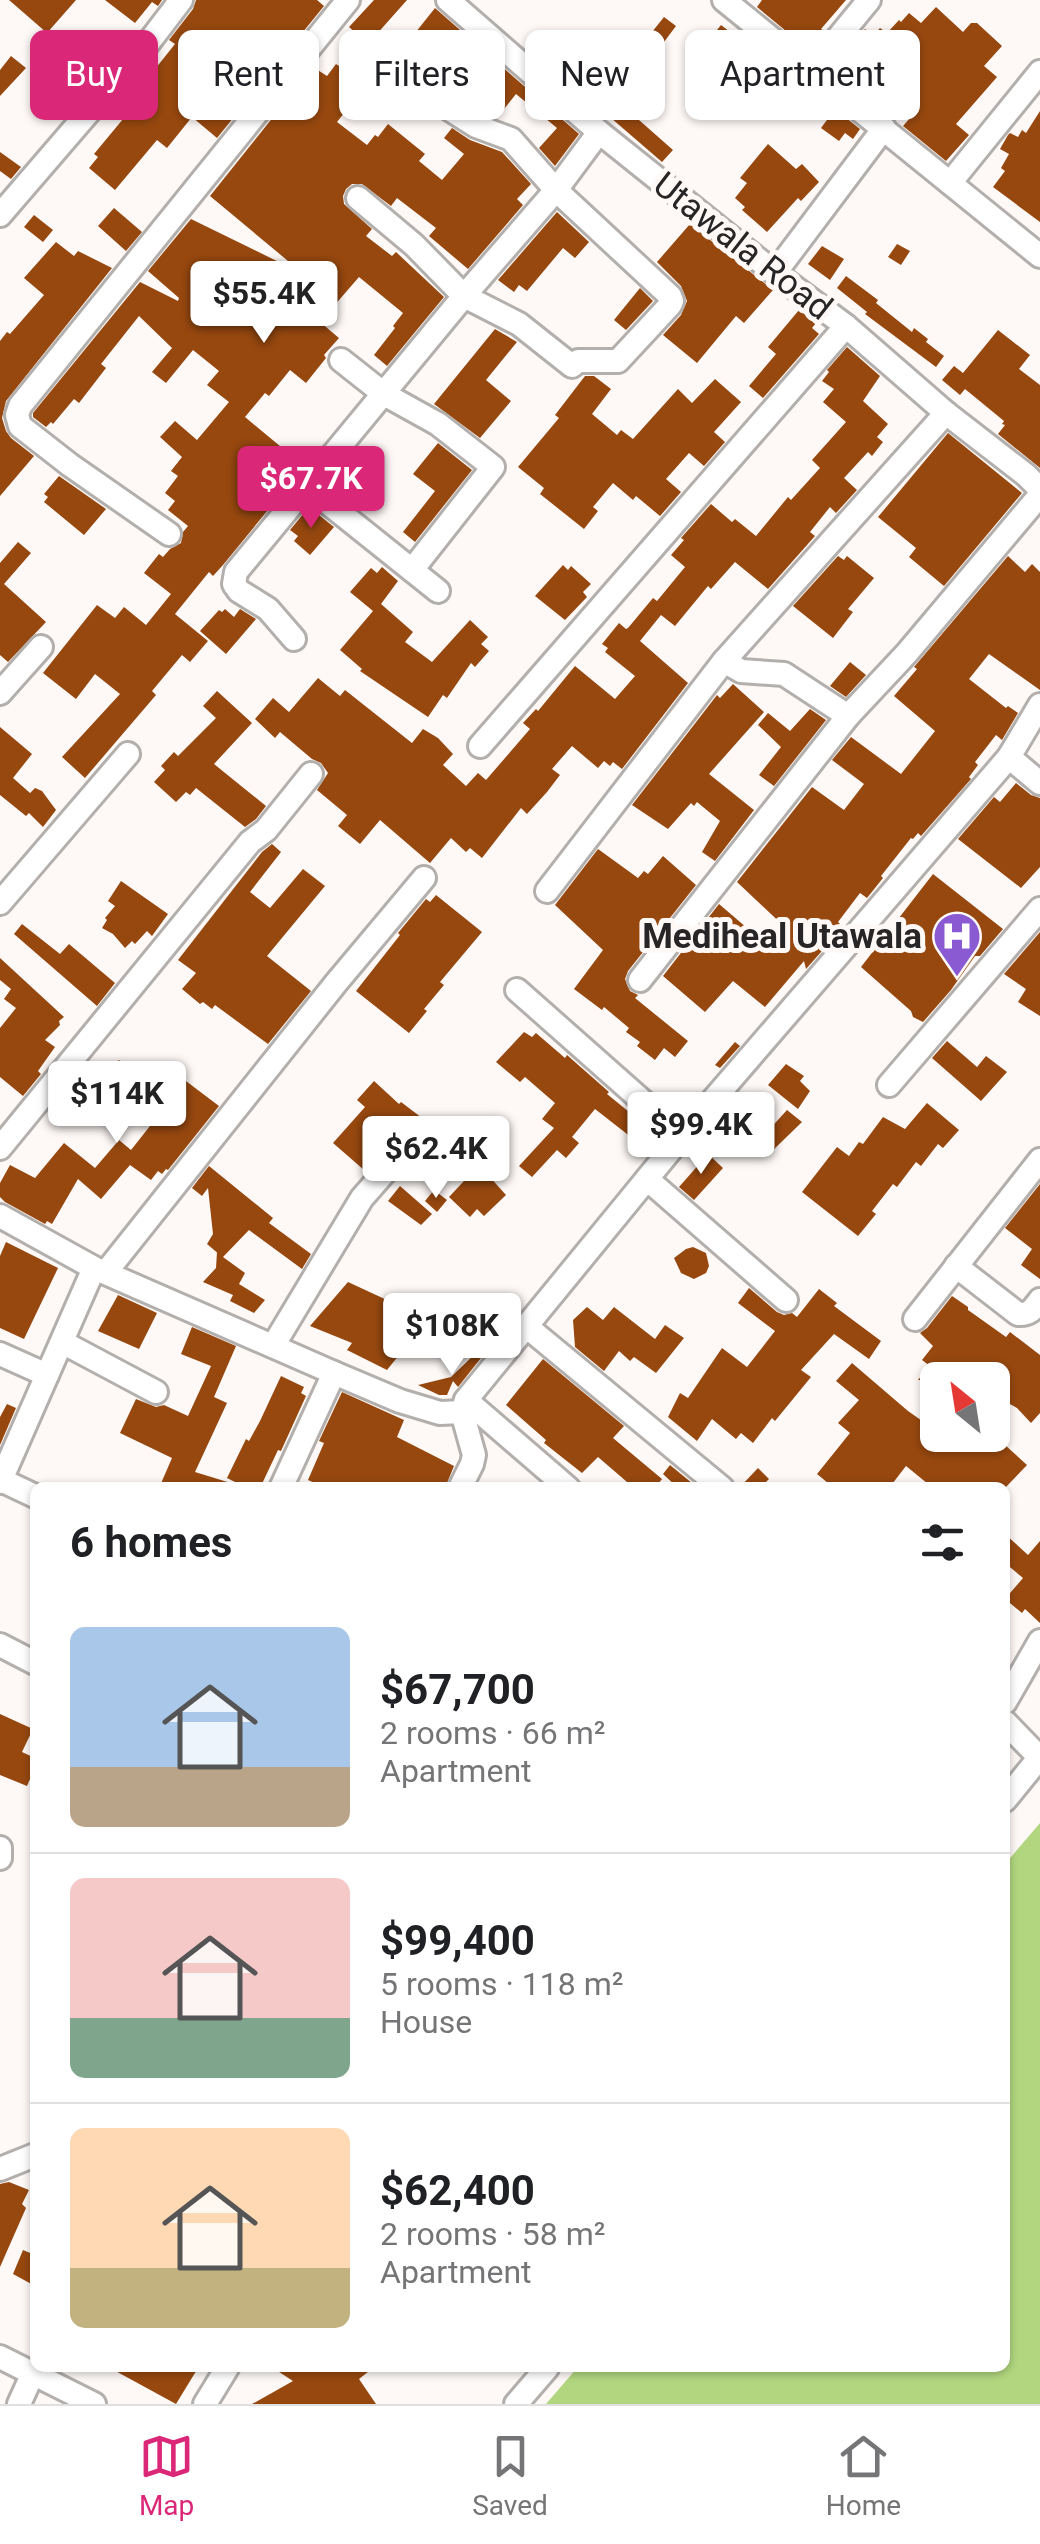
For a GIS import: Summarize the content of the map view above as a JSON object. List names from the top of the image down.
{
  "streets": {
    "street": ["Utawala Road"]
  },
  "places": {
    "hospital": ["Mediheal Utawala"]
  },
  "north": "top left",
  "page": {
    "chip": [
      "Buy",
      "Rent",
      "Filters",
      "New",
      "Apartment"
    ],
    "price": [
      "$55.4K",
      "$67.7K",
      "$114K",
      "$99.4K",
      "$62.4K",
      "$108K"
    ],
    "heading": "6 homes",
    "list": [
      {
        "name": "$67,700",
        "note": "2 rooms · 66 m² · Apartment"
      },
      {
        "name": "$99,400",
        "note": "5 rooms · 118 m² · House"
      },
      {
        "name": "$62,400",
        "note": "2 rooms · 58 m² · Apartment"
      }
    ],
    "tabs": ["Map", "Saved", "Home"]
  }
}
